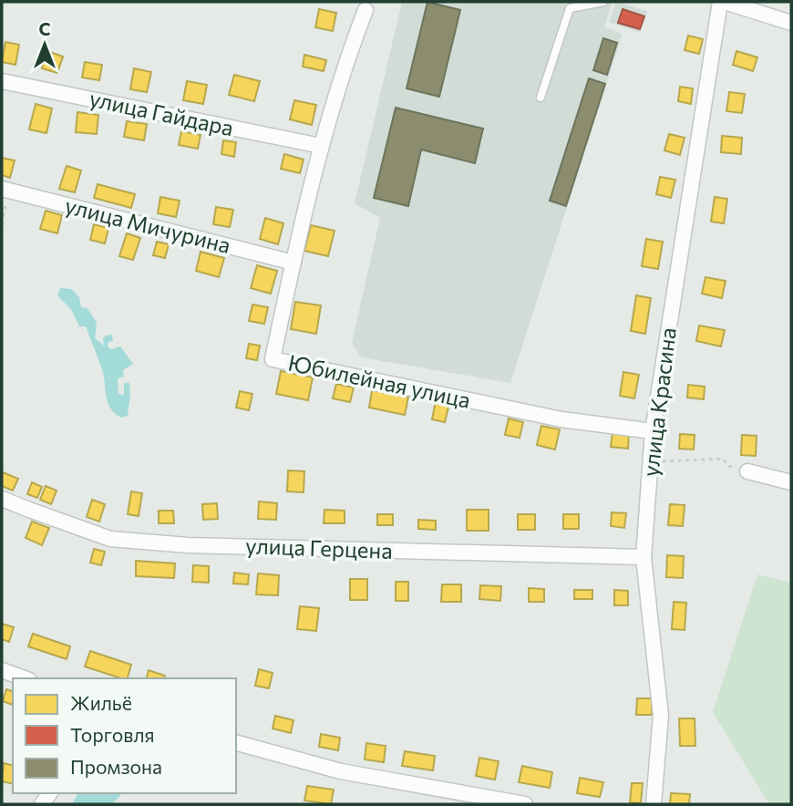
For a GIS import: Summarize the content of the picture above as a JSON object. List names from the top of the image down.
{
  "streets": {
    "street": [
      "улица Гайдара",
      "улица Мичурина",
      "Юбилейная улица",
      "улица Красина",
      "улица Герцена"
    ]
  },
  "crossings": [
    ["улица Гайдара", "Юбилейная улица"],
    ["улица Мичурина", "Юбилейная улица"],
    ["Юбилейная улица", "улица Красина"],
    ["улица Красина", "улица Герцена"]
  ],
  "legend": ["Жильё", "Торговля", "Промзона"],
  "north": "top"
}
